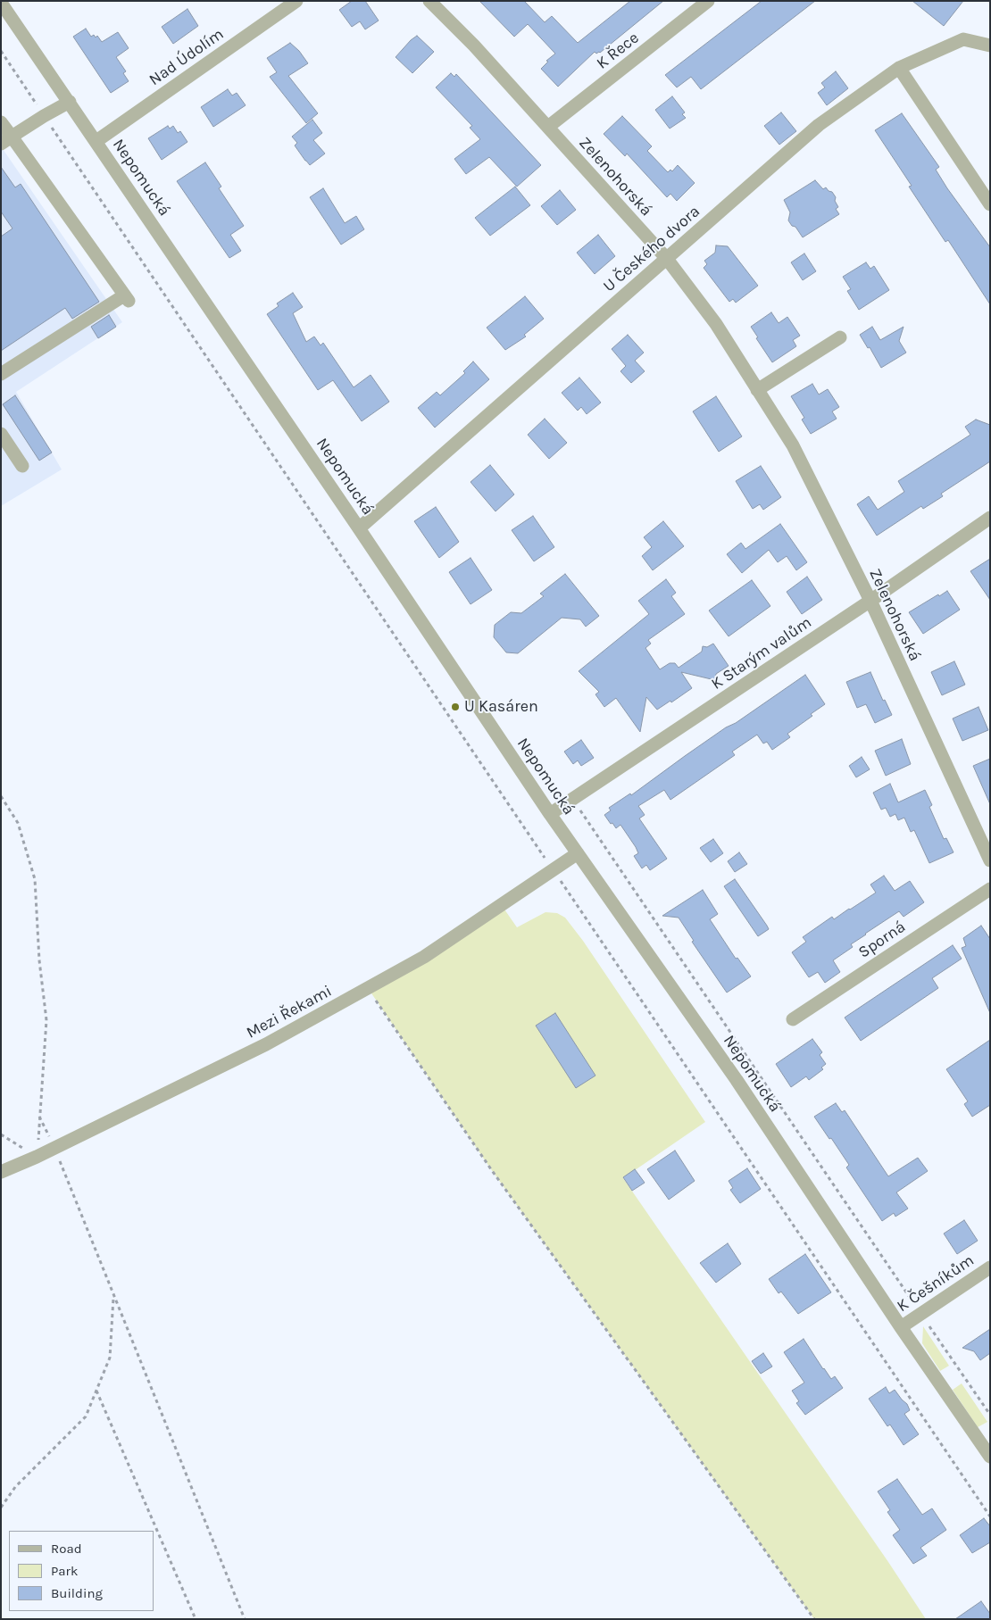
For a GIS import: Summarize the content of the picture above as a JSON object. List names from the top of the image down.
{
  "streets": {
    "street": [
      "K Řece",
      "Nad Údolím",
      "Zelenohorská",
      "Nepomucká",
      "U Českého dvora",
      "K Starým valům",
      "Sporná",
      "Mezi Řekami",
      "K Češníkům"
    ]
  },
  "crossings": [
    ["K Řece", "Zelenohorská"],
    ["Nad Údolím", "Nepomucká"],
    ["Zelenohorská", "U Českého dvora"],
    ["Zelenohorská", "K Starým valům"],
    ["Nepomucká", "U Českého dvora"],
    ["Nepomucká", "K Starým valům"],
    ["Nepomucká", "Mezi Řekami"],
    ["Nepomucká", "K Češníkům"]
  ],
  "places": ["U Kasáren"],
  "legend": ["Road", "Park", "Building"]
}
